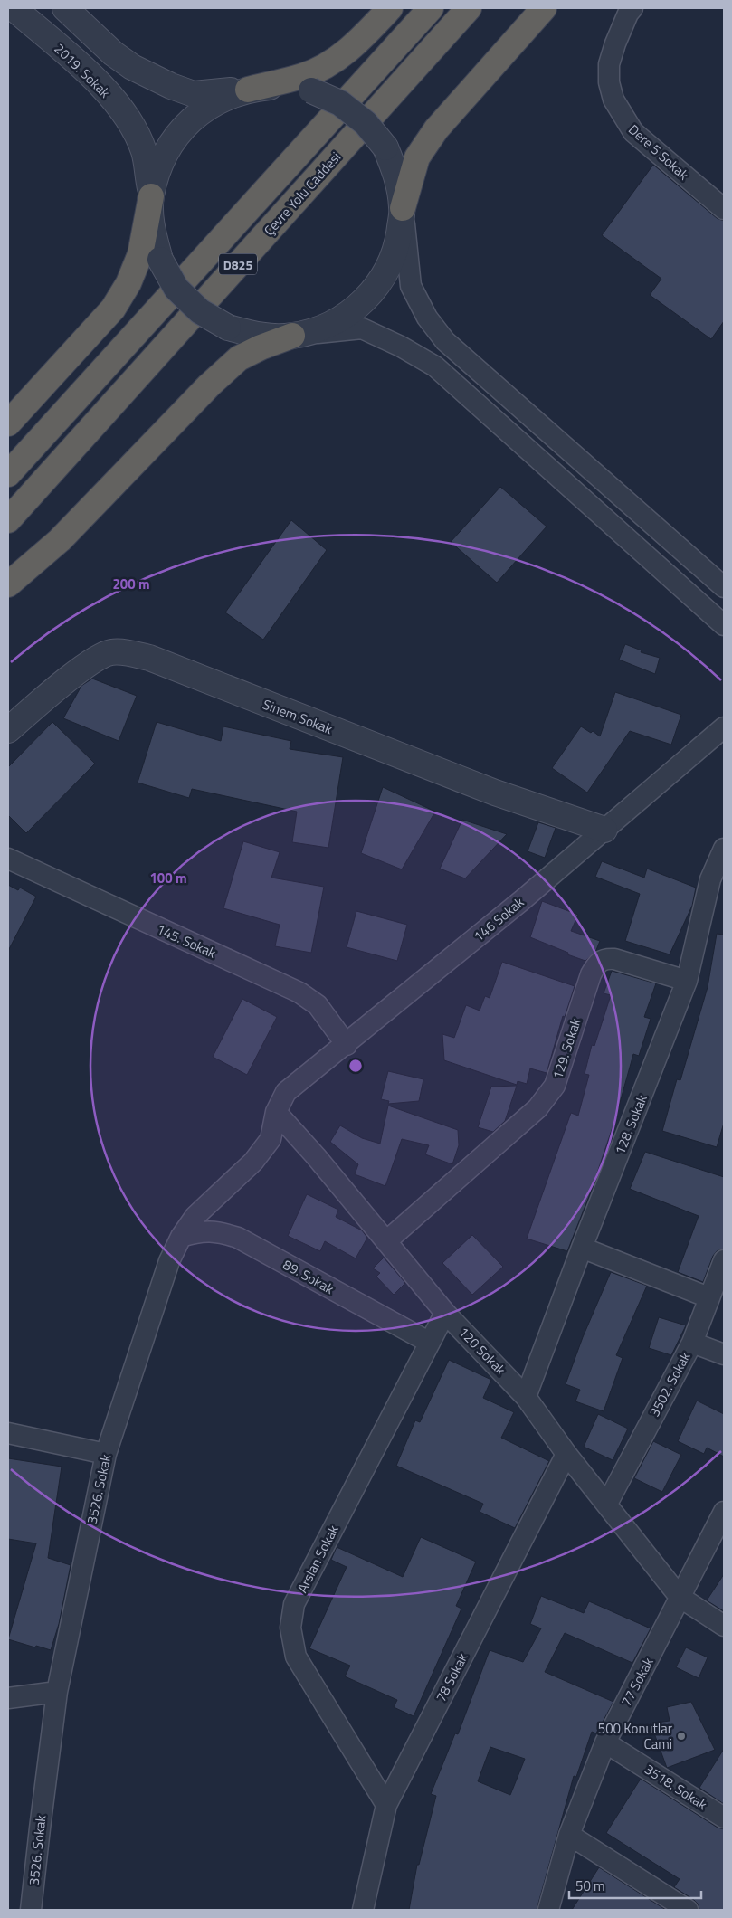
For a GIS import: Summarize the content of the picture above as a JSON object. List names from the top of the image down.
{
  "streets": {
    "highway": ["Çevre Yolu Caddesi", "D825"],
    "street": [
      "2019. Sokak",
      "Dere 5 Sokak",
      "Sinem Sokak",
      "146 Sokak",
      "145. Sokak",
      "129. Sokak",
      "128. Sokak",
      "89. Sokak",
      "120 Sokak",
      "3502. Sokak",
      "3526. Sokak",
      "Arslan Sokak",
      "78 Sokak",
      "77 Sokak",
      "3518. Sokak"
    ]
  },
  "crossings": [
    ["Sinem Sokak", "146 Sokak"],
    ["146 Sokak", "145. Sokak"],
    ["146 Sokak", "120 Sokak"],
    ["146 Sokak", "3526. Sokak"],
    ["129. Sokak", "128. Sokak"],
    ["129. Sokak", "120 Sokak"],
    ["128. Sokak", "120 Sokak"],
    ["89. Sokak", "3526. Sokak"],
    ["89. Sokak", "Arslan Sokak"],
    ["120 Sokak", "3502. Sokak"],
    ["120 Sokak", "3526. Sokak"],
    ["120 Sokak", "Arslan Sokak"],
    ["120 Sokak", "78 Sokak"],
    ["120 Sokak", "77 Sokak"],
    ["Arslan Sokak", "78 Sokak"],
    ["77 Sokak", "3518. Sokak"]
  ],
  "places": ["500 Konutlar Cami"],
  "scale_bar": "50 m",
  "rings": ["200 m", "100 m"]
}
